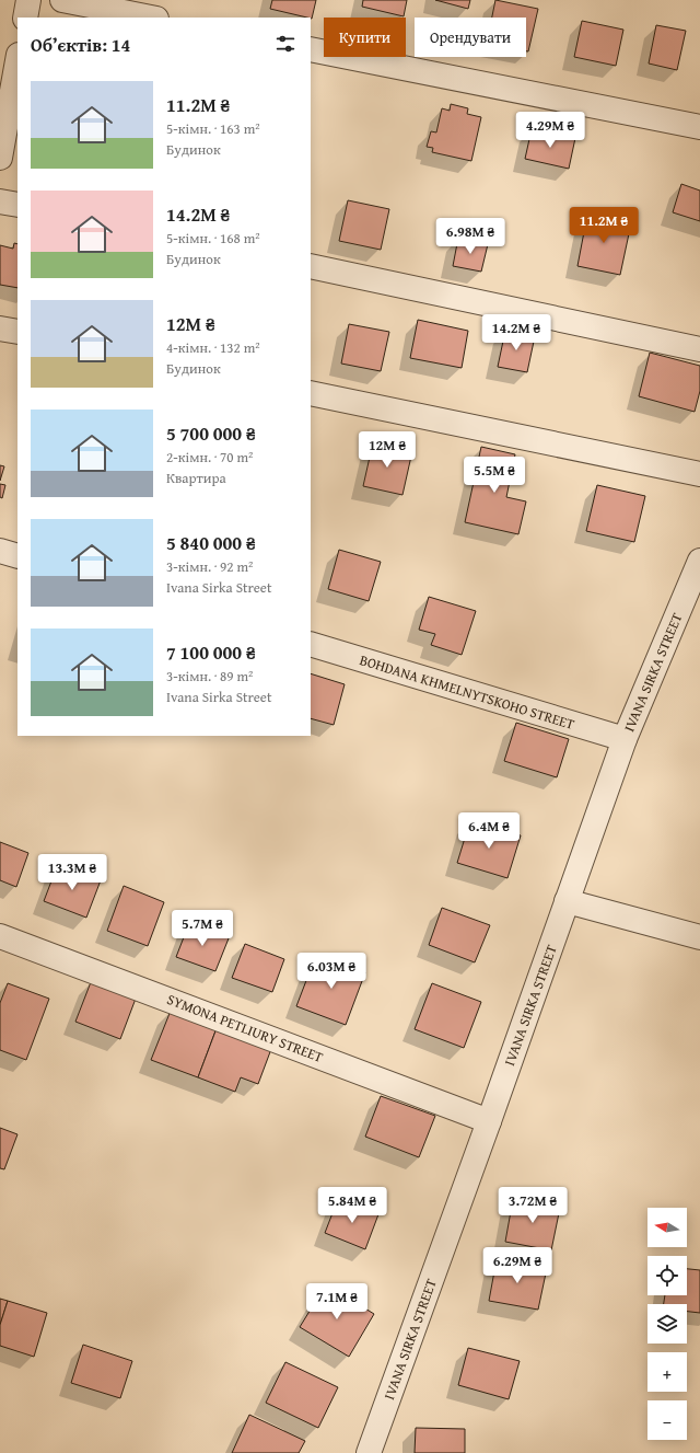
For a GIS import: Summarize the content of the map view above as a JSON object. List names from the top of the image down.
{
  "streets": {
    "street": ["IVANA SIRKA STREET", "BOHDANA KHMELNYTSKOHO STREET", "SYMONA PETLIURY STREET"]
  },
  "crossings": [
    ["IVANA SIRKA STREET", "BOHDANA KHMELNYTSKOHO STREET"],
    ["IVANA SIRKA STREET", "SYMONA PETLIURY STREET"]
  ],
  "north": "left",
  "page": {
    "chip": ["Купити", "Орендувати"],
    "heading": "Об’єктів: 14",
    "list": [
      {
        "name": "11.2M ₴",
        "note": "5-кімн. · 163 m² · Будинок"
      },
      {
        "name": "14.2M ₴",
        "note": "5-кімн. · 168 m² · Будинок"
      },
      {
        "name": "12M ₴",
        "note": "4-кімн. · 132 m² · Будинок"
      },
      {
        "name": "5 700 000 ₴",
        "note": "2-кімн. · 70 m² · Квартира"
      },
      {
        "name": "5 840 000 ₴",
        "note": "3-кімн. · 92 m² · Ivana Sirka Street"
      },
      {
        "name": "7 100 000 ₴",
        "note": "3-кімн. · 89 m² · Ivana Sirka Street"
      }
    ],
    "price": [
      "4.29M ₴",
      "11.2M ₴",
      "6.98M ₴",
      "14.2M ₴",
      "12M ₴",
      "5.5M ₴",
      "6.4M ₴",
      "13.3M ₴",
      "5.7M ₴",
      "6.03M ₴",
      "5.84M ₴",
      "3.72M ₴",
      "6.29M ₴",
      "7.1M ₴"
    ],
    "map_buttons": ["+", "−"]
  }
}
